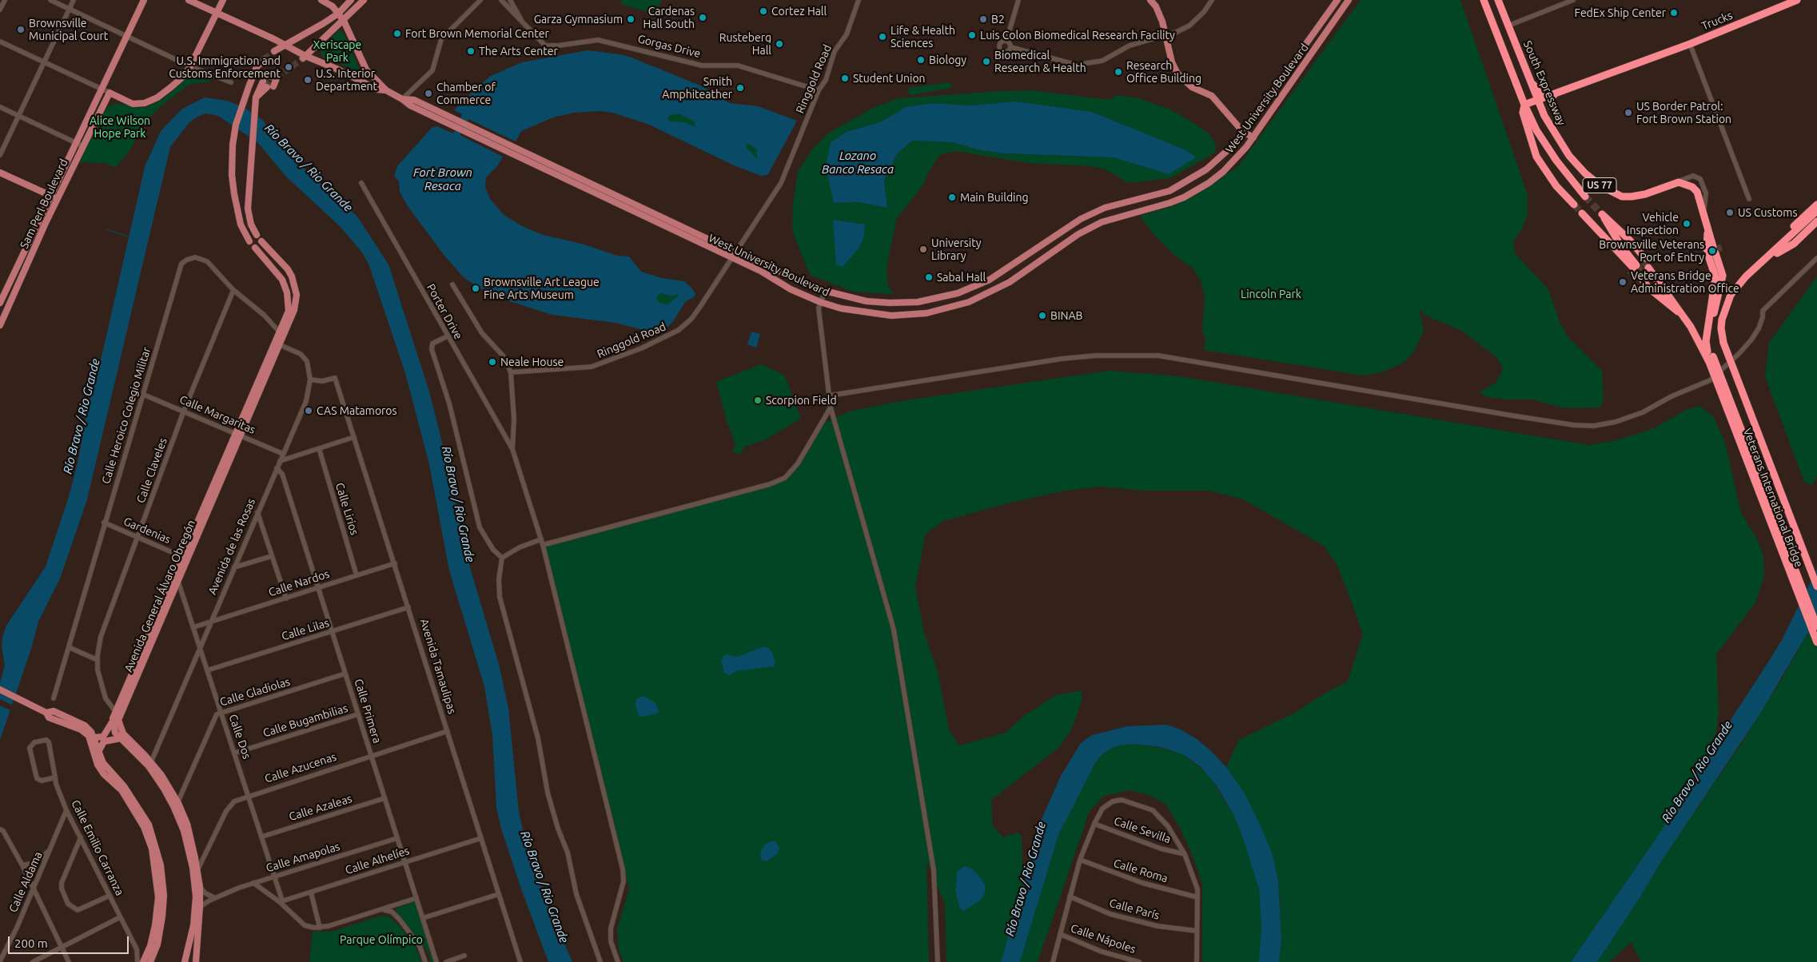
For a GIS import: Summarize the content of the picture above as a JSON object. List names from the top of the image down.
{
  "streets": {
    "highway": [
      "Trucks",
      "South Expressway",
      "US 77",
      "Veterans International Bridge"
    ],
    "main road": ["West University Boulevard", "Sam Perl Boulevard", "Avenida General Álvaro Obregón"],
    "street": [
      "Gorgas Drive",
      "Ringgold Road",
      "Porter Drive",
      "Calle Margaritas",
      "Calle Heroico Colegio Militar",
      "Calle Claveles",
      "Calle Lirios",
      "Gardenias",
      "Avenida de las Rosas",
      "Calle Nardos",
      "Calle Lilas",
      "Avenida Tamaulipas",
      "Calle Gladiolas",
      "Calle Primera",
      "Calle Bugambilias",
      "Calle Dos",
      "Calle Azucenas",
      "Calle Azaleas",
      "Calle Sevilla",
      "Calle Emilio Carranza",
      "Calle Amapolas",
      "Calle Alhelíes",
      "Calle Roma",
      "Calle Aldama",
      "Calle París",
      "Calle Nápoles"
    ]
  },
  "crossings": [
    ["Trucks", "South Expressway"],
    ["Trucks", "US 77"],
    ["Gorgas Drive", "Ringgold Road"],
    ["Ringgold Road", "West University Boulevard"],
    ["South Expressway", "US 77"],
    ["US 77", "Veterans International Bridge"],
    ["Calle Margaritas", "Calle Heroico Colegio Militar"],
    ["Calle Margaritas", "Calle Claveles"],
    ["Calle Margaritas", "Avenida de las Rosas"],
    ["Calle Margaritas", "Avenida General Álvaro Obregón"],
    ["Calle Heroico Colegio Militar", "Calle Claveles"],
    ["Calle Heroico Colegio Militar", "Gardenias"],
    ["Calle Heroico Colegio Militar", "Avenida General Álvaro Obregón"],
    ["Calle Claveles", "Gardenias"],
    ["Calle Claveles", "Avenida General Álvaro Obregón"],
    ["Calle Lirios", "Calle Nardos"],
    ["Gardenias", "Avenida General Álvaro Obregón"],
    ["Avenida de las Rosas", "Calle Nardos"],
    ["Avenida de las Rosas", "Avenida General Álvaro Obregón"],
    ["Avenida de las Rosas", "Avenida Tamaulipas"],
    ["Avenida de las Rosas", "Calle Primera"],
    ["Avenida de las Rosas", "Calle Dos"],
    ["Calle Nardos", "Avenida Tamaulipas"],
    ["Calle Nardos", "Calle Primera"],
    ["Calle Nardos", "Calle Dos"],
    ["Avenida General Álvaro Obregón", "Calle Dos"],
    ["Calle Lilas", "Avenida Tamaulipas"],
    ["Calle Lilas", "Calle Primera"],
    ["Calle Lilas", "Calle Dos"],
    ["Avenida Tamaulipas", "Calle Azucenas"],
    ["Avenida Tamaulipas", "Calle Alhelíes"],
    ["Calle Gladiolas", "Calle Primera"],
    ["Calle Gladiolas", "Calle Dos"],
    ["Calle Primera", "Calle Bugambilias"],
    ["Calle Primera", "Calle Azucenas"],
    ["Calle Primera", "Calle Azaleas"],
    ["Calle Primera", "Calle Amapolas"],
    ["Calle Primera", "Calle Alhelíes"],
    ["Calle Bugambilias", "Calle Dos"],
    ["Calle Dos", "Calle Azucenas"],
    ["Calle Dos", "Calle Azaleas"],
    ["Calle Dos", "Calle Amapolas"],
    ["Calle Dos", "Calle Alhelíes"],
    ["Calle Emilio Carranza", "Calle Aldama"]
  ],
  "water": ["Lozano Banco Resaca", "Río Bravo / Rio Grande", "Fort Brown Resaca"],
  "parks": [
    "Xeriscape Park",
    "Alice Wilson Hope Park",
    "Lincoln Park",
    "Parque Olímpico"
  ],
  "places": [
    "Cortez Hall",
    "FedEx Ship Center",
    "Cardenas Hall South",
    "Garza Gymnasium",
    "B2",
    "Brownsville Municipal Court",
    "Fort Brown Memorial Center",
    "Luis Colon Biomedical Research Facility",
    "Life & Health Sciences",
    "Rusteberg Hall",
    "The Arts Center",
    "Biology",
    "Biomedical Research & Health",
    "U.S. Immigration and Customs Enforcement",
    "Research Office Building",
    "Student Union",
    "U.S. Interior Department",
    "Smith Amphiteather",
    "Chamber of Commerce",
    "US Border Patrol: Fort Brown Station",
    "Main Building",
    "US Customs",
    "Vehicle Inspection",
    "University Library",
    "Brownsville Veterans Port of Entry",
    "Sabal Hall",
    "Veterans Bridge Administration Office",
    "Brownsville Art League Fine Arts Museum",
    "BINAB",
    "Neale House",
    "Scorpion Field",
    "CAS Matamoros"
  ],
  "scale_bar": "200 m"
}
